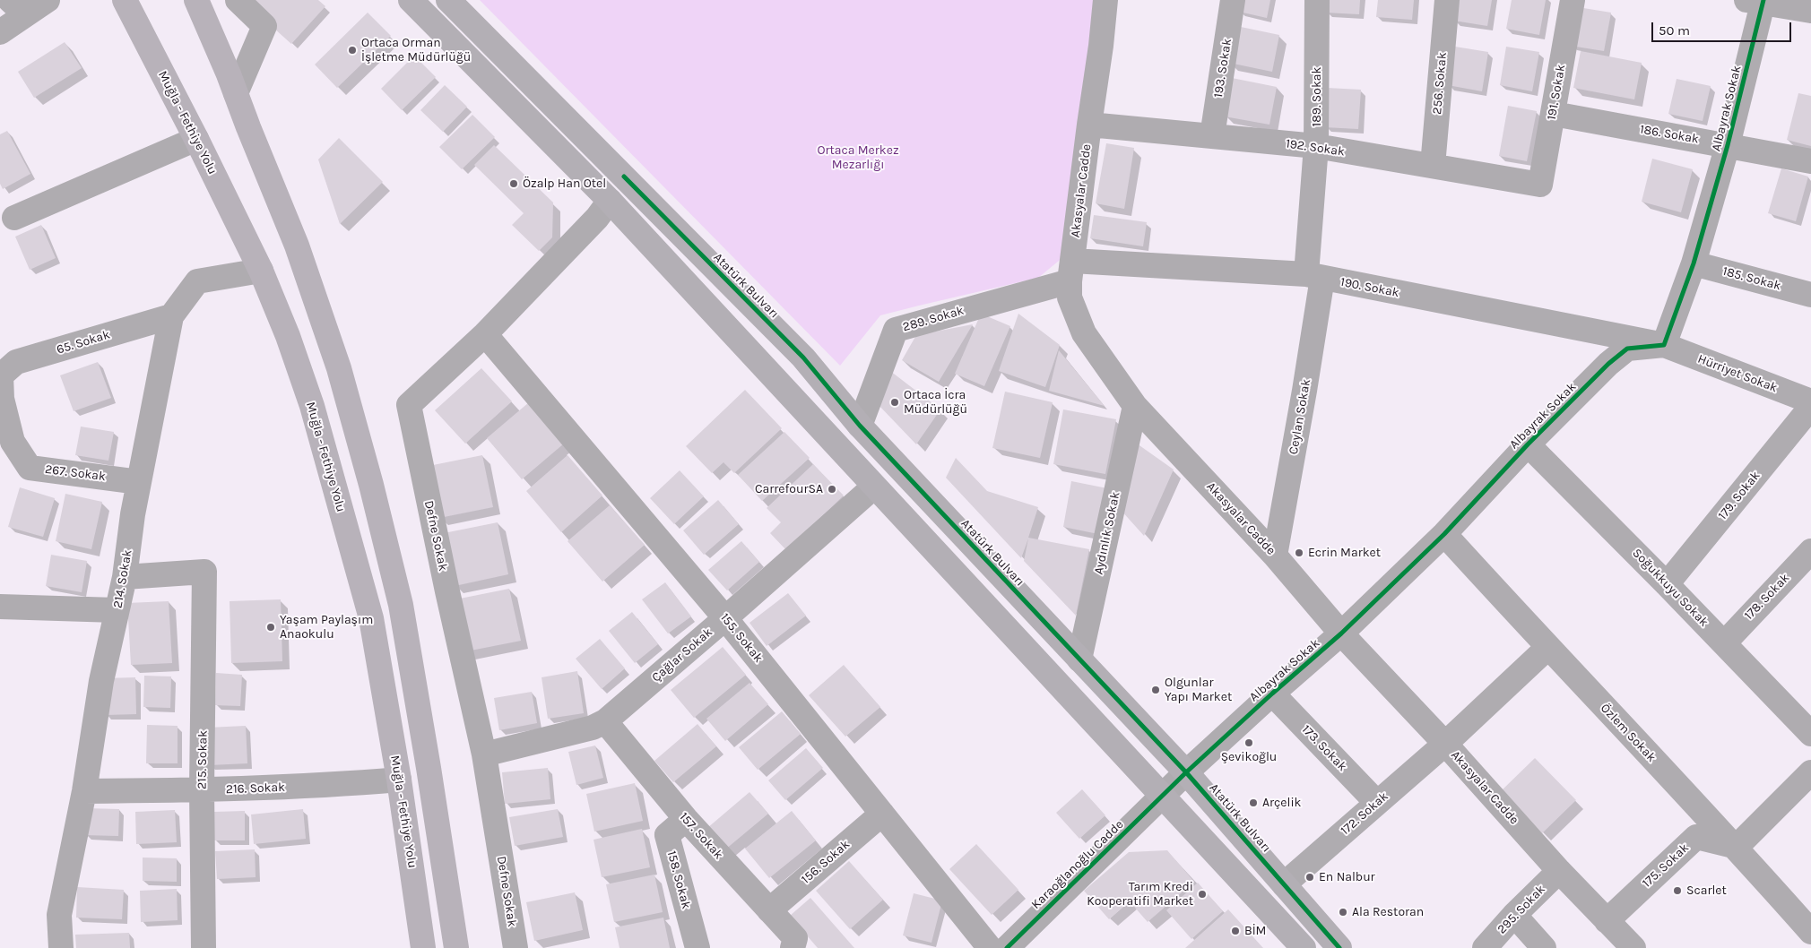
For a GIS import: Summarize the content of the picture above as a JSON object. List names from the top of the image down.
{
  "streets": {
    "highway": ["Muğla - Fethiye Yolu"],
    "main road": ["Atatürk Bulvarı"],
    "street": [
      "193. Sokak",
      "256. Sokak",
      "191. Sokak",
      "189. Sokak",
      "Albayrak Sokak",
      "186. Sokak",
      "192. Sokak",
      "Akasyalar Cadde",
      "185. Sokak",
      "190. Sokak",
      "289. Sokak",
      "65. Sokak",
      "Hürriyet Sokak",
      "Ceylan Sokak",
      "267. Sokak",
      "179. Sokak",
      "Aydınlık Sokak",
      "Defne Sokak",
      "214. Sokak",
      "Soğukkuyu Sokak",
      "178. Sokak",
      "155. Sokak",
      "Çağlar Sokak",
      "Özlem Sokak",
      "173. Sokak",
      "215. Sokak",
      "216. Sokak",
      "172. Sokak",
      "157. Sokak",
      "156. Sokak",
      "Karaoğlanoğlu Cadde",
      "175. Sokak",
      "158. Sokak",
      "295. Sokak"
    ]
  },
  "crossings": [
    ["193. Sokak", "192. Sokak"],
    ["256. Sokak", "192. Sokak"],
    ["191. Sokak", "186. Sokak"],
    ["191. Sokak", "192. Sokak"],
    ["189. Sokak", "192. Sokak"],
    ["189. Sokak", "190. Sokak"],
    ["189. Sokak", "Ceylan Sokak"],
    ["Albayrak Sokak", "186. Sokak"],
    ["Albayrak Sokak", "Akasyalar Cadde"],
    ["Albayrak Sokak", "185. Sokak"],
    ["Albayrak Sokak", "Atatürk Bulvarı"],
    ["Albayrak Sokak", "190. Sokak"],
    ["Albayrak Sokak", "Hürriyet Sokak"],
    ["Albayrak Sokak", "Soğukkuyu Sokak"],
    ["Albayrak Sokak", "Özlem Sokak"],
    ["Albayrak Sokak", "173. Sokak"],
    ["Albayrak Sokak", "Karaoğlanoğlu Cadde"],
    ["Muğla - Fethiye Yolu", "214. Sokak"],
    ["Muğla - Fethiye Yolu", "216. Sokak"],
    ["192. Sokak", "Akasyalar Cadde"],
    ["Akasyalar Cadde", "190. Sokak"],
    ["Akasyalar Cadde", "289. Sokak"],
    ["Akasyalar Cadde", "Ceylan Sokak"],
    ["Akasyalar Cadde", "Aydınlık Sokak"],
    ["Akasyalar Cadde", "172. Sokak"],
    ["Akasyalar Cadde", "175. Sokak"],
    ["Akasyalar Cadde", "295. Sokak"],
    ["Atatürk Bulvarı", "289. Sokak"],
    ["Atatürk Bulvarı", "Aydınlık Sokak"],
    ["Atatürk Bulvarı", "172. Sokak"],
    ["190. Sokak", "289. Sokak"],
    ["190. Sokak", "Hürriyet Sokak"],
    ["190. Sokak", "Ceylan Sokak"],
    ["65. Sokak", "267. Sokak"],
    ["65. Sokak", "214. Sokak"],
    ["267. Sokak", "214. Sokak"],
    ["179. Sokak", "Soğukkuyu Sokak"],
    ["Defne Sokak", "155. Sokak"],
    ["Defne Sokak", "Çağlar Sokak"],
    ["214. Sokak", "215. Sokak"],
    ["214. Sokak", "216. Sokak"],
    ["Soğukkuyu Sokak", "178. Sokak"],
    ["155. Sokak", "Çağlar Sokak"],
    ["155. Sokak", "156. Sokak"],
    ["Çağlar Sokak", "157. Sokak"],
    ["Özlem Sokak", "172. Sokak"],
    ["Özlem Sokak", "175. Sokak"],
    ["173. Sokak", "172. Sokak"],
    ["215. Sokak", "216. Sokak"],
    ["157. Sokak", "156. Sokak"],
    ["157. Sokak", "158. Sokak"]
  ],
  "parks": ["Ortaca Merkez Mezarlığı"],
  "places": [
    "Ortaca Orman İşletme Müdürlüğü",
    "Özalp Han Otel",
    "Ortaca İcra Müdürlüğü",
    "CarrefourSA",
    "Ecrin Market",
    "Yaşam Paylaşım Anaokulu",
    "Olgunlar Yapı Market",
    "Şevikoğlu",
    "Arçelik",
    "En Nalbur",
    "Scarlet",
    "Tarım Kredi Kooperatifi Market",
    "Ala Restoran",
    "BİM"
  ],
  "scale_bar": "50 m"
}
